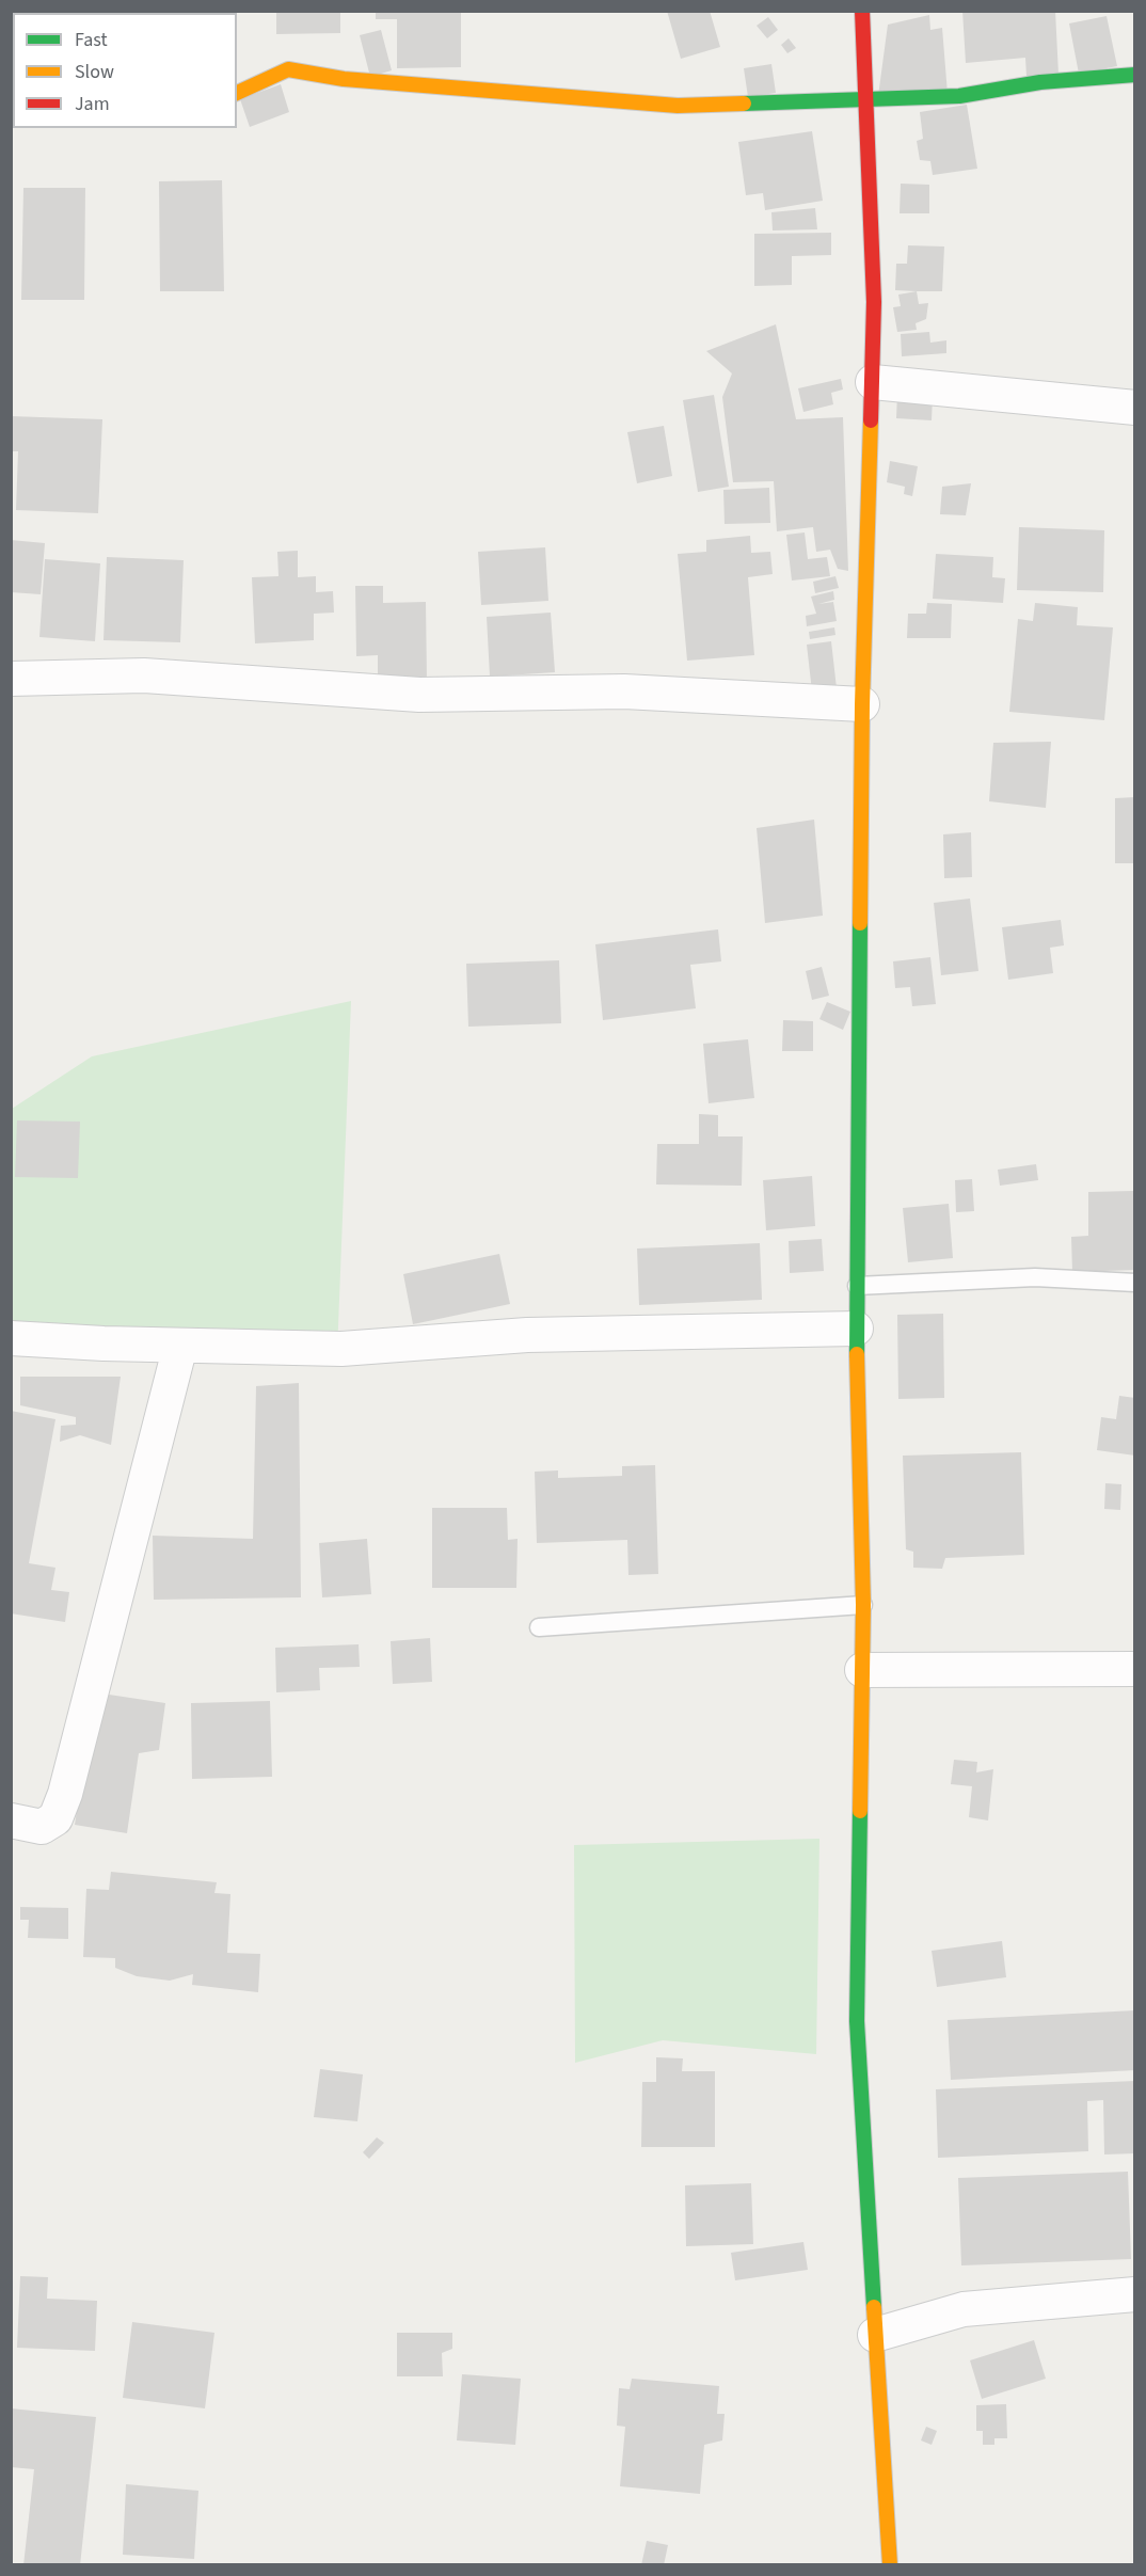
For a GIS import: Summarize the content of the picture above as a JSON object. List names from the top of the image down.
{
  "legend": ["Fast", "Slow", "Jam"]
}
